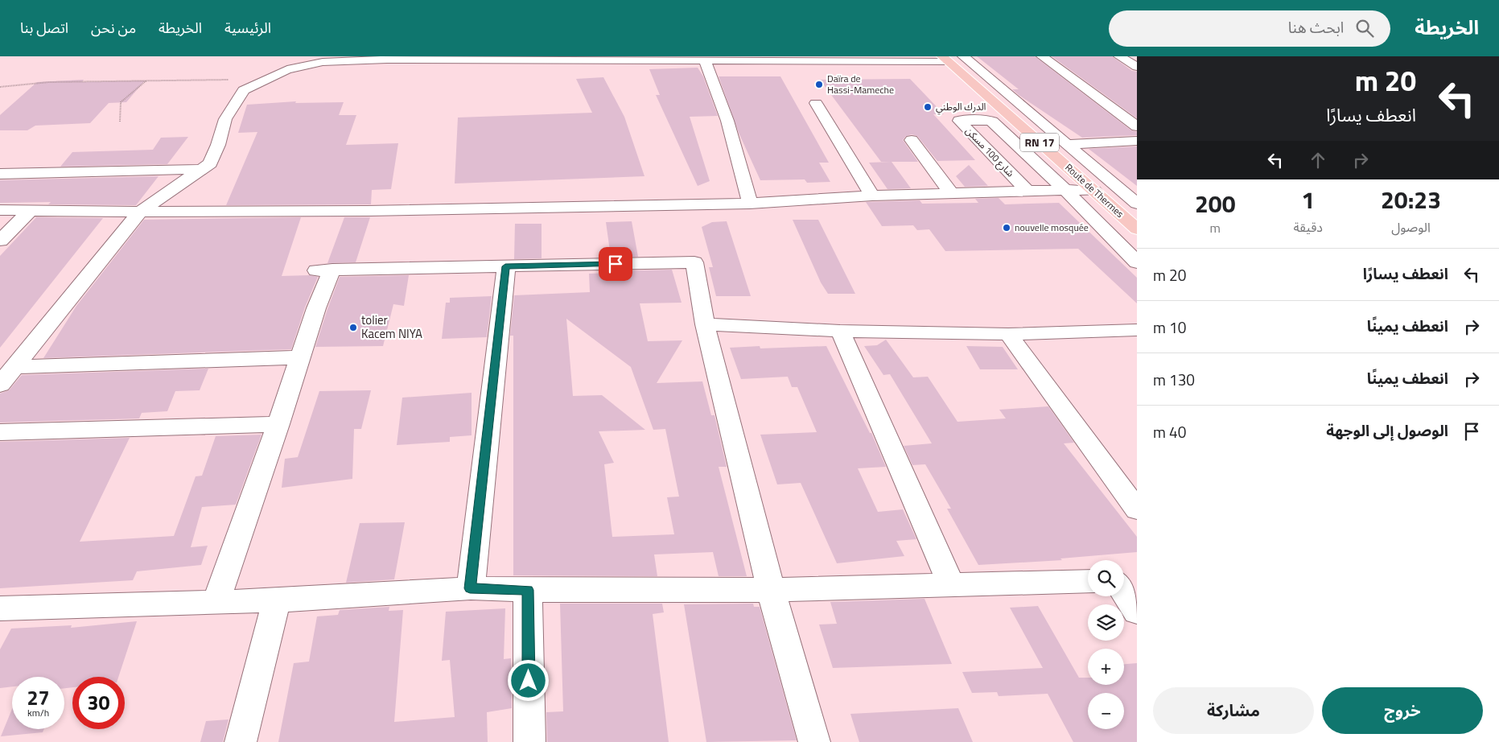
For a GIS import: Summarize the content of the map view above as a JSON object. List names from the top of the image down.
{
  "streets": {
    "main road": ["RN 17", "Route de Thermes"],
    "street": ["شارع 100 مسكن"]
  },
  "places": [
    "Daïra de Hassi-Mameche",
    "الدرك الوطني",
    "nouvelle mosquée",
    "tolier Kacem NIYA"
  ],
  "page": {
    "header": "الخريطة",
    "search": "ابحث هنا",
    "nav": [
      "الرئيسية",
      "الخريطة",
      "من نحن",
      "اتصل بنا"
    ],
    "turn": ["20 m", "انعطف يسارًا"],
    "eta": [
      "20:23",
      "الوصول",
      "1",
      "دقيقة",
      "200",
      "m"
    ],
    "list": [
      {
        "name": "انعطف يسارًا",
        "value": "20 m"
      },
      {
        "name": "انعطف يمينًا",
        "value": "10 m"
      },
      {
        "name": "انعطف يمينًا",
        "value": "130 m"
      },
      {
        "name": "الوصول إلى الوجهة",
        "value": "40 m"
      }
    ],
    "map_buttons": ["+", "−"],
    "speed": "27 km/h",
    "limit": "30",
    "buttons": ["خروج", "مشاركة"]
  }
}
